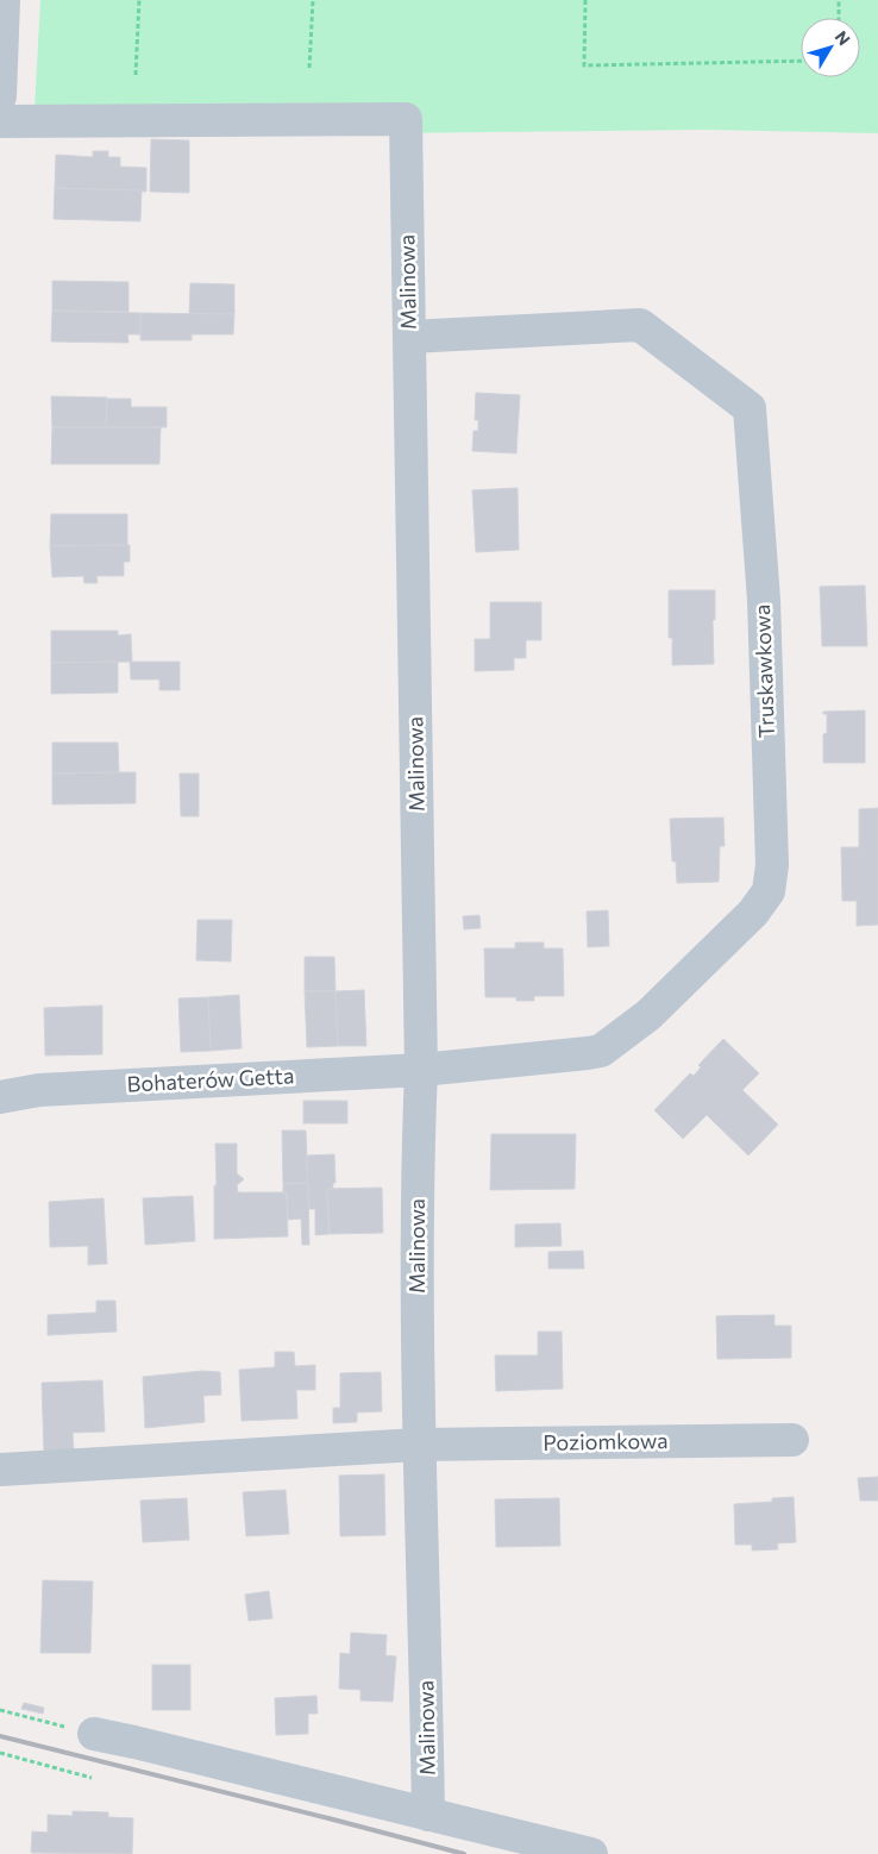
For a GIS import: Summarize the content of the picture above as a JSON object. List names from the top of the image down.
{
  "streets": {
    "street": [
      "Malinowa",
      "Truskawkowa",
      "Bohaterów Getta",
      "Poziomkowa"
    ]
  },
  "crossings": [
    ["Malinowa", "Truskawkowa"],
    ["Malinowa", "Bohaterów Getta"],
    ["Malinowa", "Poziomkowa"],
    ["Truskawkowa", "Bohaterów Getta"]
  ],
  "north": "top right"
}
